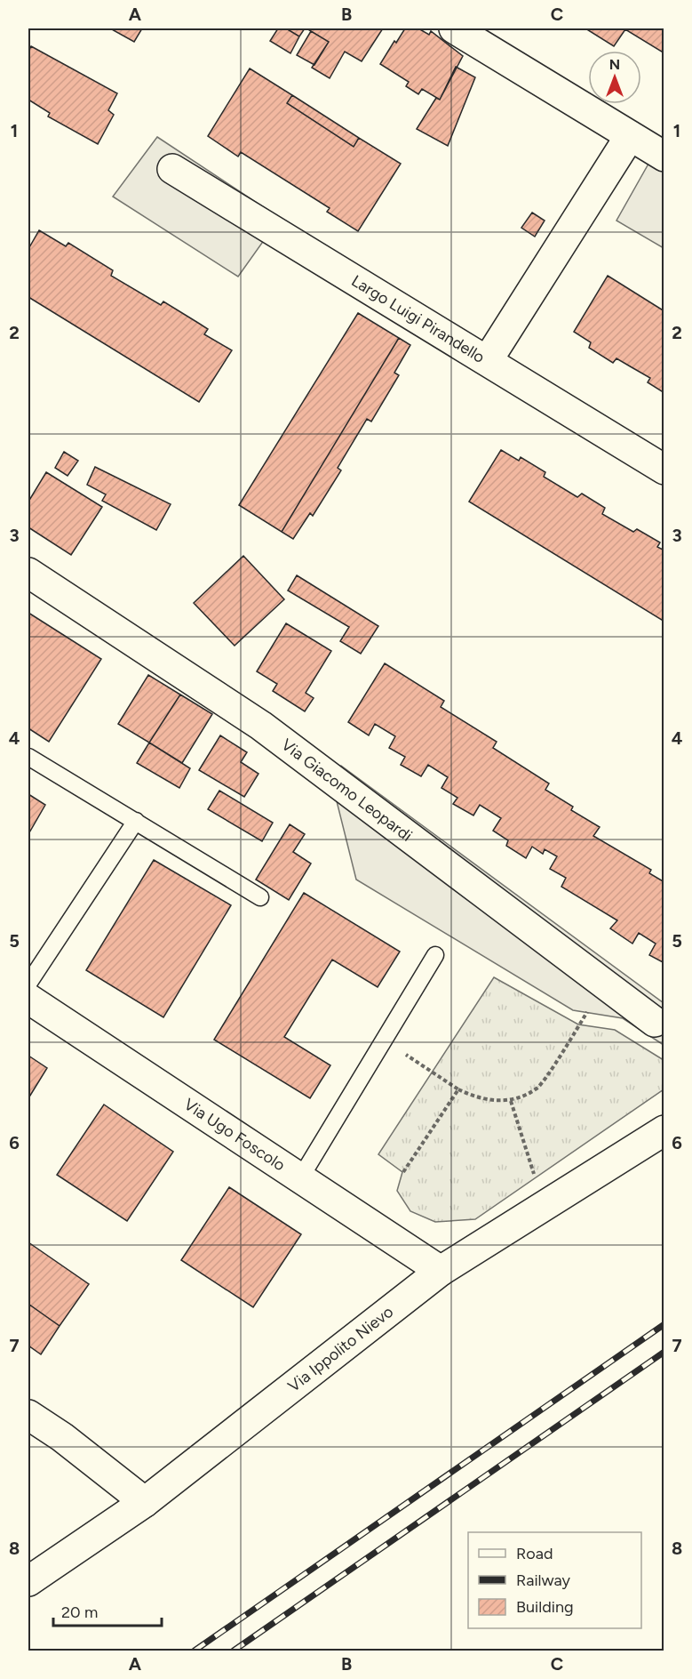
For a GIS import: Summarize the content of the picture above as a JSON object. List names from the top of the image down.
{
  "streets": {
    "street": [
      "Largo Luigi Pirandello",
      "Via Giacomo Leopardi",
      "Via Ugo Foscolo",
      "Via Ippolito Nievo"
    ]
  },
  "crossings": [
    ["Via Ugo Foscolo", "Via Ippolito Nievo"]
  ],
  "legend": ["Road", "Railway", "Building"],
  "scale_bar": "20 m",
  "north": "top",
  "grid": {
    "columns": ["A", "B", "C"],
    "rows": [
      "1",
      "2",
      "3",
      "4",
      "5",
      "6",
      "7",
      "8"
    ]
  }
}
